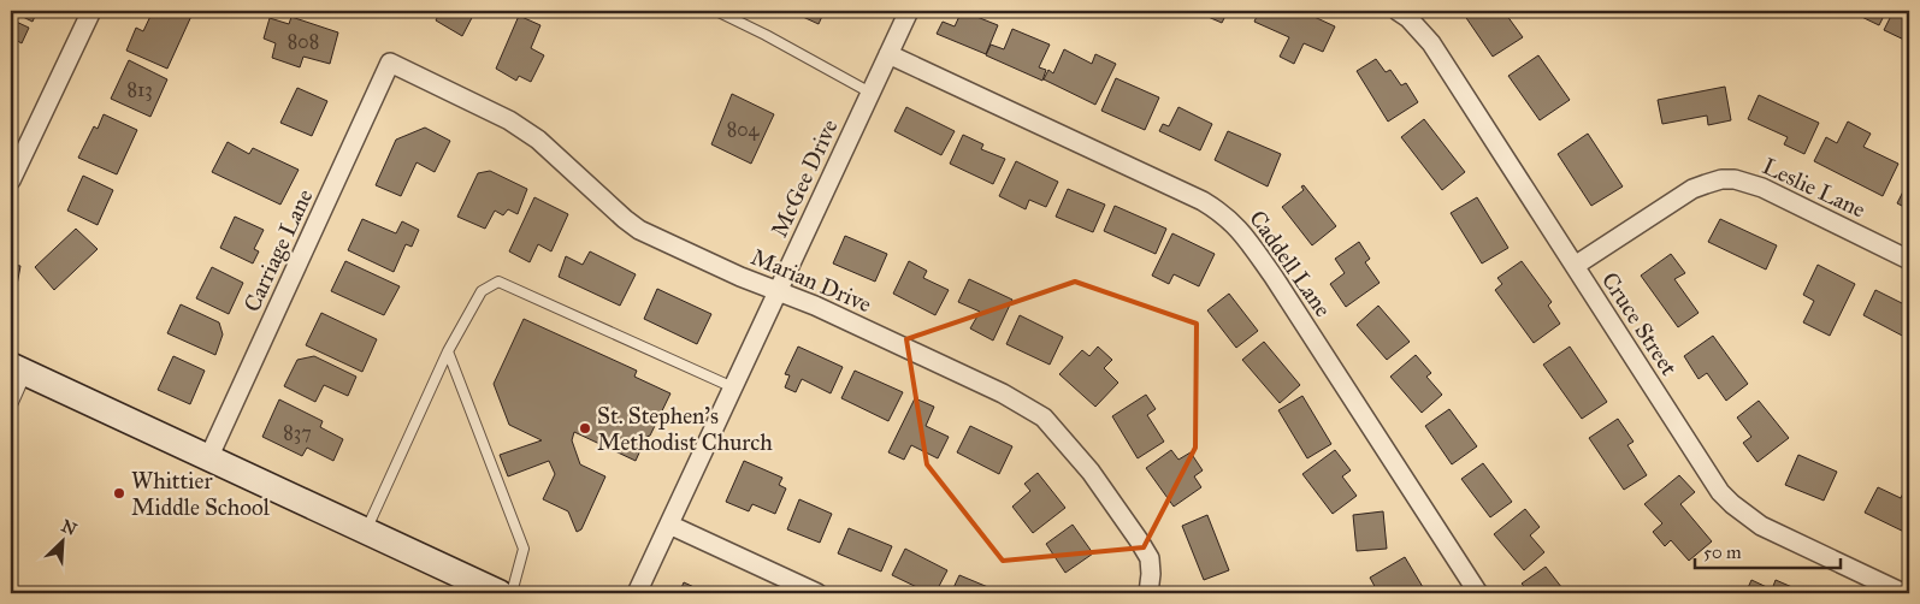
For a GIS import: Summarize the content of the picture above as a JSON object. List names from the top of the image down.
{
  "streets": {
    "street": [
      "McGee Drive",
      "Leslie Lane",
      "Carriage Lane",
      "Caddell Lane",
      "Marian Drive",
      "Cruce Street"
    ]
  },
  "crossings": [
    ["McGee Drive", "Caddell Lane"],
    ["McGee Drive", "Marian Drive"],
    ["Leslie Lane", "Cruce Street"],
    ["Carriage Lane", "Marian Drive"]
  ],
  "places": ["St. Stephen's Methodist Church", "Whittier Middle School"],
  "house_numbers": [
    "808",
    "813",
    "804",
    "837"
  ],
  "scale_bar": "50 m",
  "north": "top right"
}
